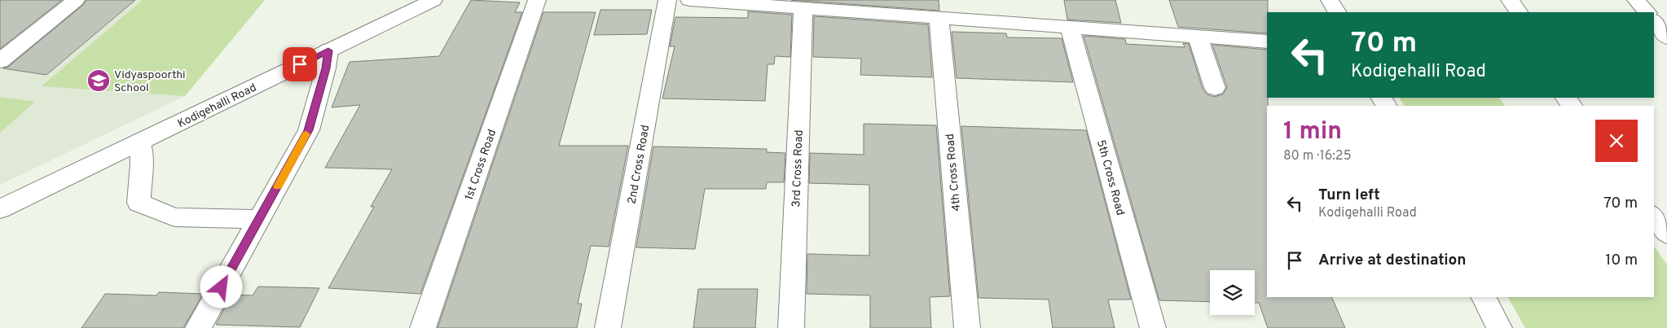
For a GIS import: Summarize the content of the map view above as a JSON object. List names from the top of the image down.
{
  "streets": {
    "street": [
      "Kodigehalli Road",
      "1st Cross Road",
      "2nd Cross Road",
      "3rd Cross Road",
      "4th Cross Road",
      "5th Cross Road"
    ]
  },
  "places": {
    "school or university": ["Vidyaspoorthi School"]
  },
  "page": {
    "turn": ["70 m", "Kodigehalli Road"],
    "heading": ["1 min", "80 m · 16:25"],
    "list": [
      {
        "name": "Turn left",
        "note": "Kodigehalli Road",
        "value": "70 m"
      },
      {
        "name": "Arrive at destination",
        "value": "10 m"
      }
    ]
  }
}
